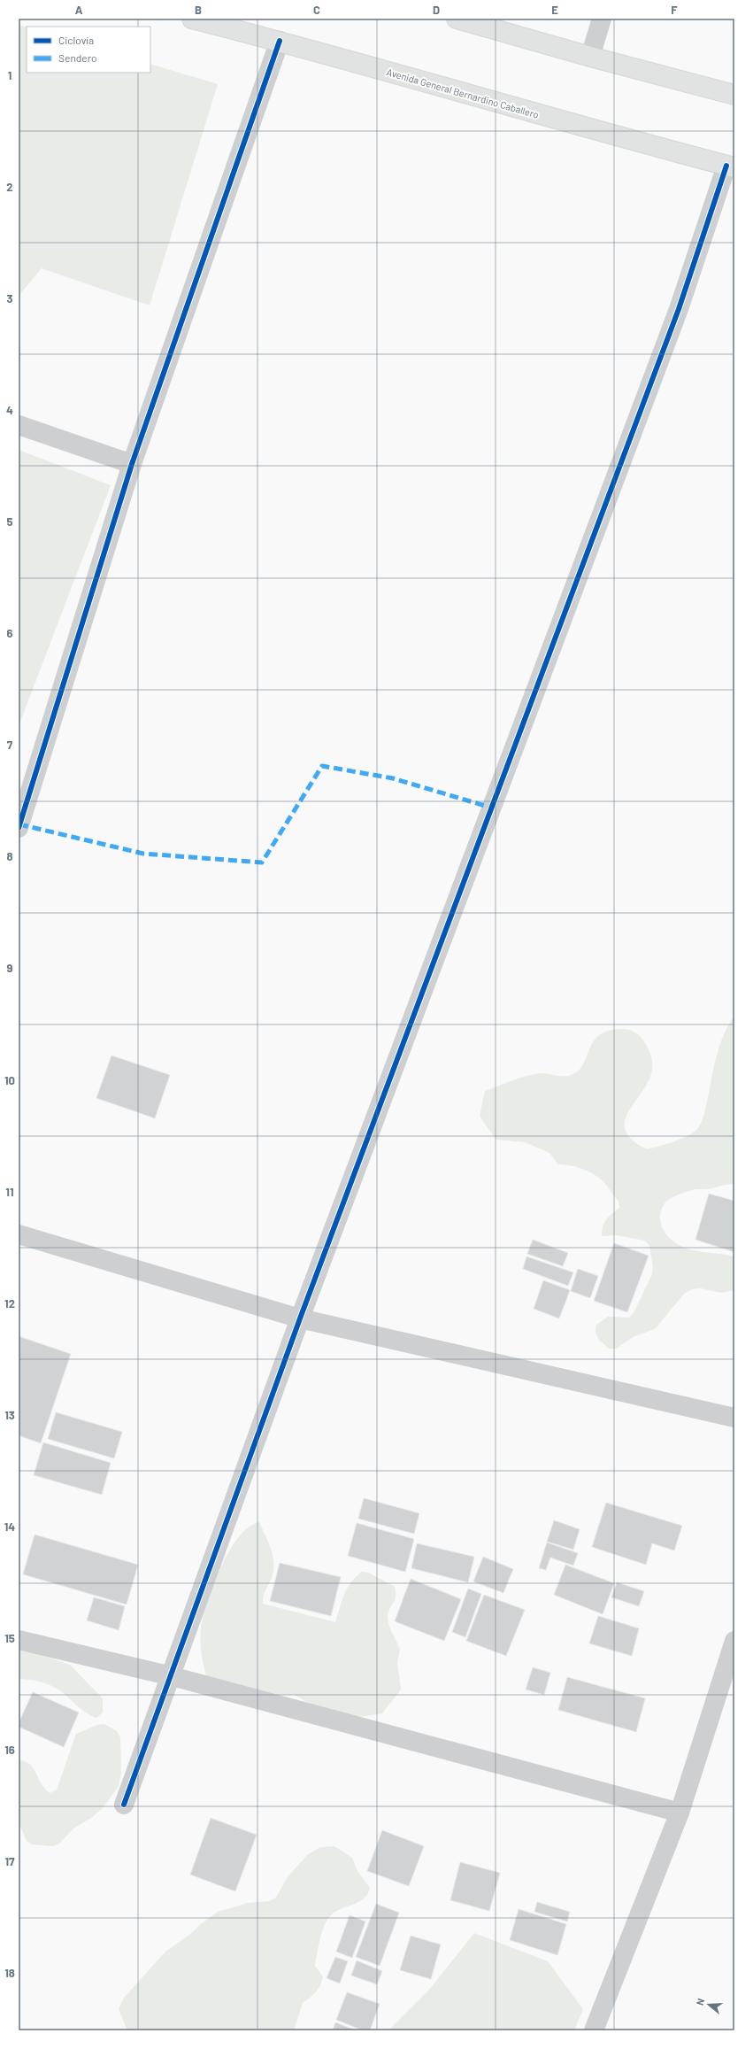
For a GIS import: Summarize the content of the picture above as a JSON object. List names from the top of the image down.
{
  "streets": {
    "main road": ["Avenida General Bernardino Caballero"]
  },
  "legend": ["Ciclovía", "Sendero"],
  "north": "left",
  "grid": {
    "columns": [
      "A",
      "B",
      "C",
      "D",
      "E",
      "F"
    ],
    "rows": [
      "1",
      "2",
      "3",
      "4",
      "5",
      "6",
      "7",
      "8",
      "9",
      "10",
      "11",
      "12",
      "13",
      "14",
      "15",
      "16",
      "17",
      "18"
    ]
  }
}
